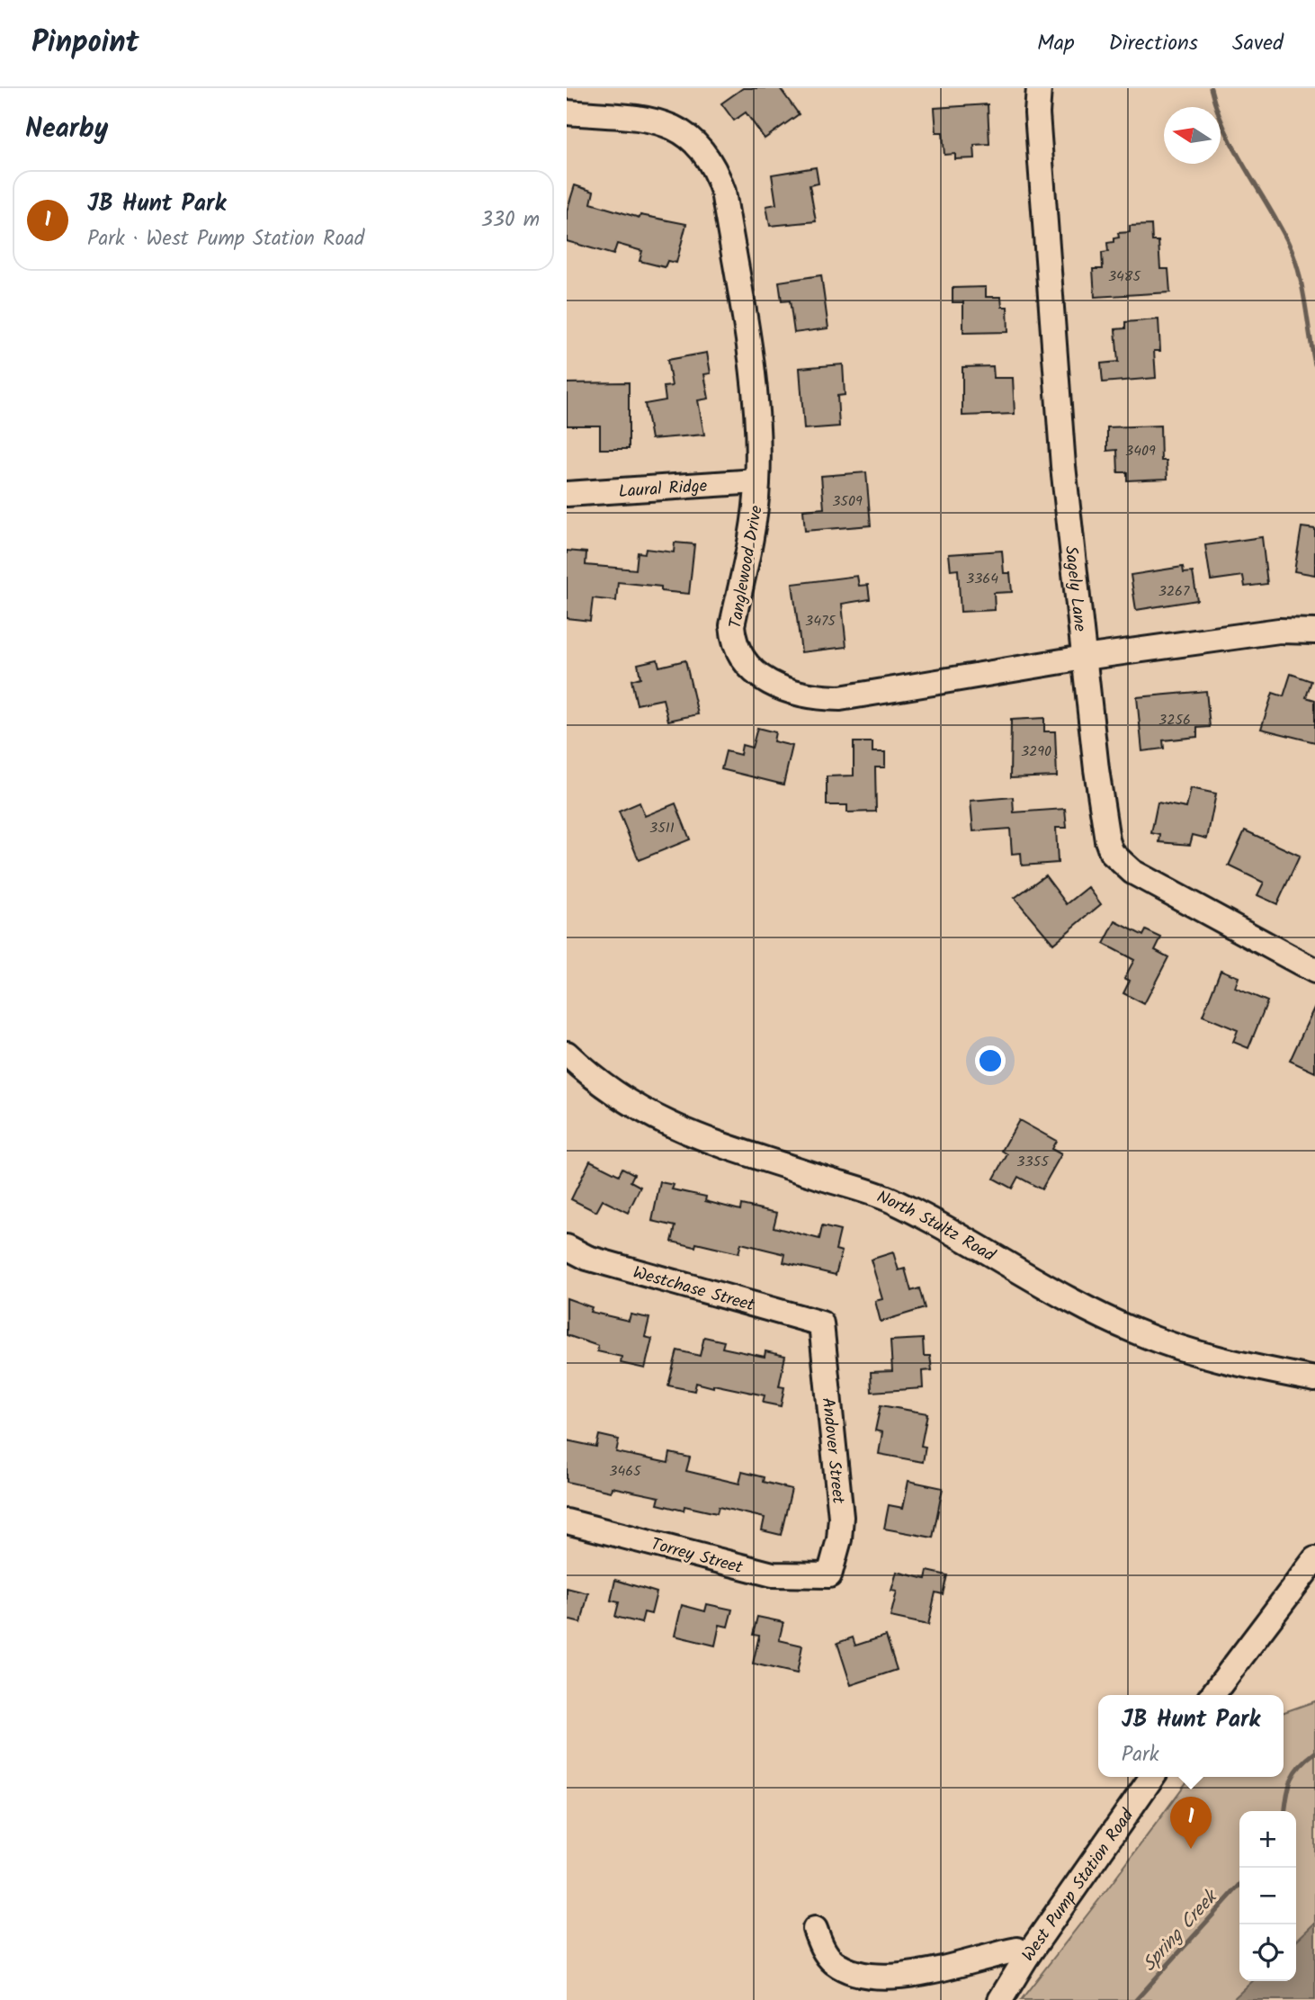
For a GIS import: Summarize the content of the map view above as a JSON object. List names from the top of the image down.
{
  "streets": {
    "street": [
      "Laural Ridge",
      "Tanglewood Drive",
      "Sagely Lane",
      "North Stultz Road",
      "Westchase Street",
      "Andover Street",
      "Torrey Street",
      "West Pump Station Road"
    ]
  },
  "crossings": [
    ["Laural Ridge", "Tanglewood Drive"],
    ["Tanglewood Drive", "Sagely Lane"],
    ["Westchase Street", "Andover Street"],
    ["Andover Street", "Torrey Street"]
  ],
  "water": ["Spring Creek"],
  "house_numbers": [
    "3485",
    "3409",
    "3509",
    "3364",
    "3267",
    "3475",
    "3256",
    "3290",
    "3511",
    "3355",
    "3465"
  ],
  "north": "left",
  "page": {
    "header": "Pinpoint",
    "nav": ["Map", "Directions", "Saved"],
    "heading": "Nearby",
    "list": [
      {
        "mark": "1",
        "name": "JB Hunt Park",
        "note": "Park · West Pump Station Road",
        "value": "330 m"
      }
    ],
    "popup": ["JB Hunt Park", "Park"],
    "pins": "1",
    "map_buttons": ["+", "−"]
  }
}
